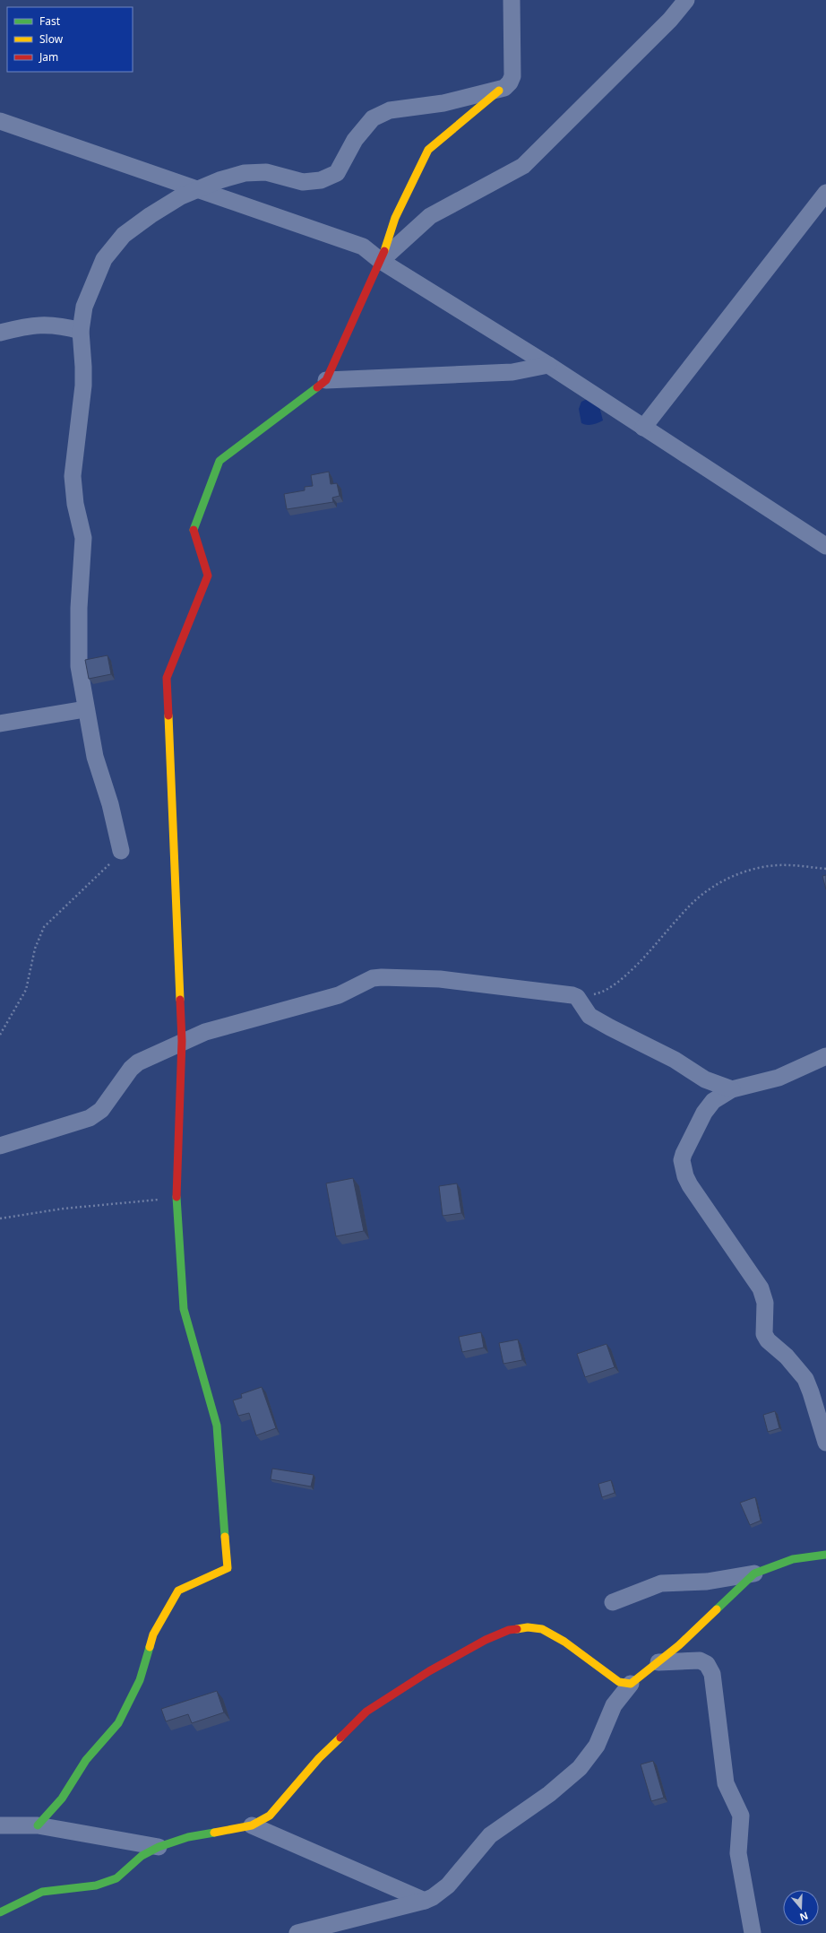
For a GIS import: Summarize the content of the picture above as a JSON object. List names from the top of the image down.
{
  "legend": ["Fast", "Slow", "Jam"],
  "north": "bottom"
}
